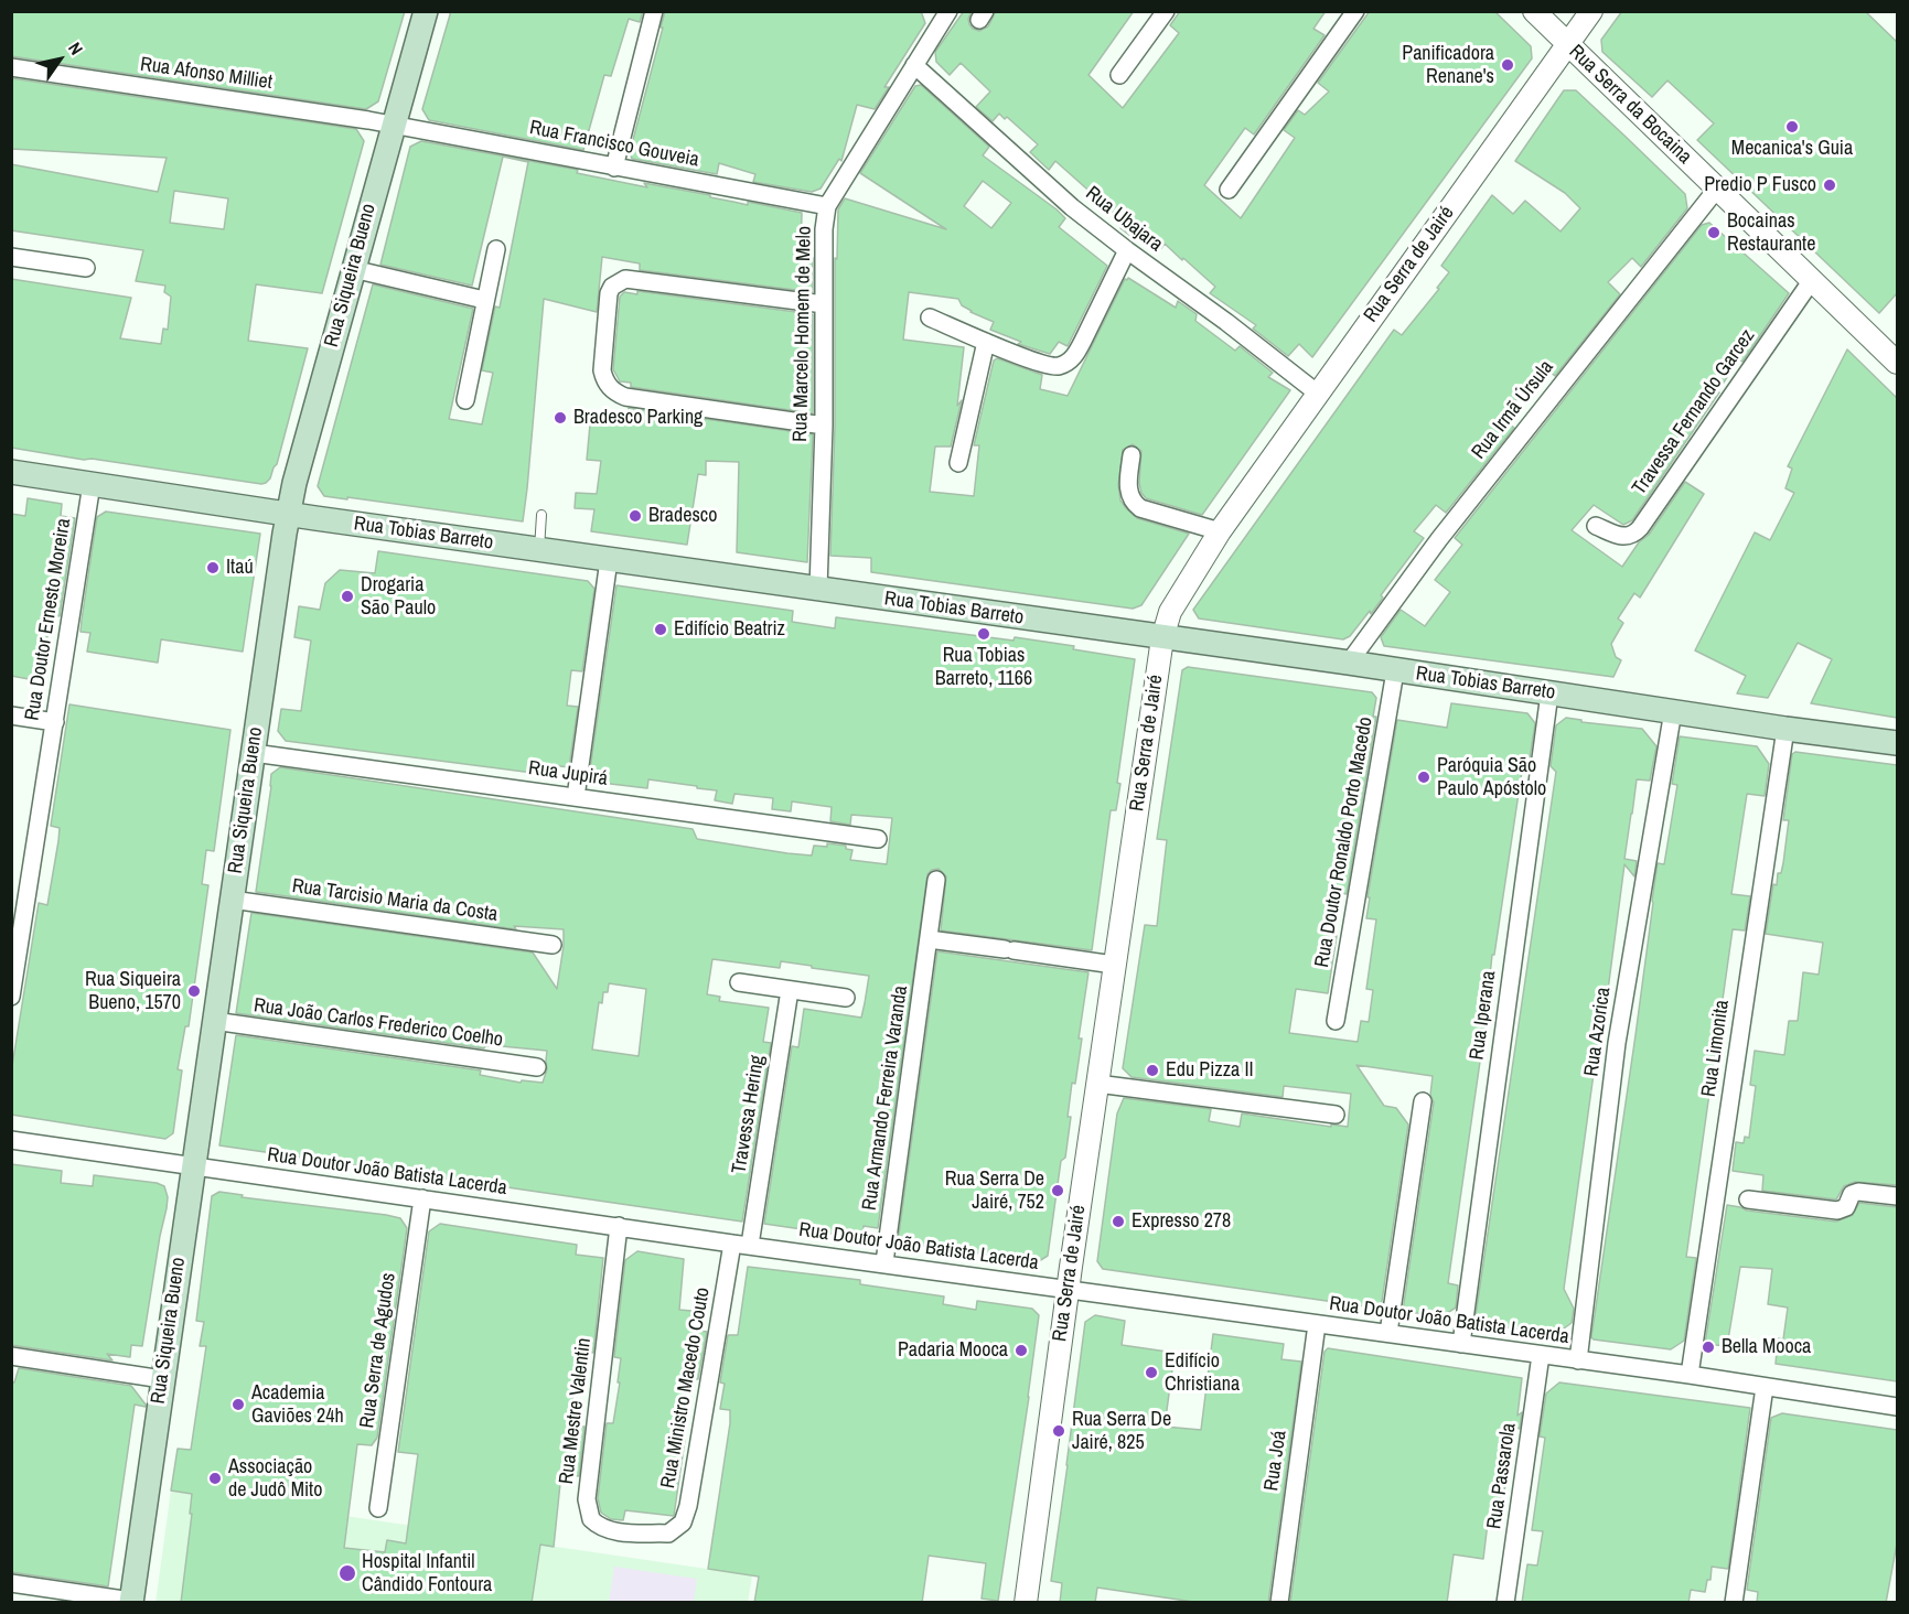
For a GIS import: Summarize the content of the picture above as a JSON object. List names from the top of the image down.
{
  "streets": {
    "main road": ["Rua Siqueira Bueno", "Rua Tobias Barreto"],
    "street": [
      "Rua Afonso Milliet",
      "Rua Serra da Bocaina",
      "Rua Francisco Gouveia",
      "Rua Ubajara",
      "Rua Serra de Jairé",
      "Rua Marcelo Homem de Melo",
      "Rua Irmã Úrsula",
      "Travessa Fernando Garcez",
      "Rua Doutor Ernesto Moreira",
      "Rua Jupirá",
      "Rua Doutor Ronaldo Porto Macedo",
      "Rua Tarcisio Maria da Costa",
      "Rua Iperana",
      "Rua João Carlos Frederico Coelho",
      "Rua Azorica",
      "Rua Limonita",
      "Rua Armando Ferreira Varanda",
      "Travessa Hering",
      "Rua Doutor João Batista Lacerda",
      "Rua Serra de Agudos",
      "Rua Ministro Macedo Couto",
      "Rua Mestre Valentin",
      "Rua Joá",
      "Rua Passarola"
    ]
  },
  "crossings": [
    ["Rua Afonso Milliet", "Rua Francisco Gouveia"],
    ["Rua Afonso Milliet", "Rua Siqueira Bueno"],
    ["Rua Serra da Bocaina", "Rua Serra de Jairé"],
    ["Rua Serra da Bocaina", "Rua Irmã Úrsula"],
    ["Rua Serra da Bocaina", "Travessa Fernando Garcez"],
    ["Rua Francisco Gouveia", "Rua Siqueira Bueno"],
    ["Rua Francisco Gouveia", "Rua Marcelo Homem de Melo"],
    ["Rua Ubajara", "Rua Serra de Jairé"],
    ["Rua Ubajara", "Rua Marcelo Homem de Melo"],
    ["Rua Serra de Jairé", "Rua Tobias Barreto"],
    ["Rua Serra de Jairé", "Rua Doutor João Batista Lacerda"],
    ["Rua Siqueira Bueno", "Rua Tobias Barreto"],
    ["Rua Siqueira Bueno", "Rua Jupirá"],
    ["Rua Siqueira Bueno", "Rua Tarcisio Maria da Costa"],
    ["Rua Siqueira Bueno", "Rua João Carlos Frederico Coelho"],
    ["Rua Siqueira Bueno", "Rua Doutor João Batista Lacerda"],
    ["Rua Marcelo Homem de Melo", "Rua Tobias Barreto"],
    ["Rua Irmã Úrsula", "Rua Tobias Barreto"],
    ["Rua Tobias Barreto", "Rua Doutor Ernesto Moreira"],
    ["Rua Tobias Barreto", "Rua Doutor Ronaldo Porto Macedo"],
    ["Rua Tobias Barreto", "Rua Iperana"],
    ["Rua Tobias Barreto", "Rua Azorica"],
    ["Rua Tobias Barreto", "Rua Limonita"],
    ["Rua Iperana", "Rua Doutor João Batista Lacerda"],
    ["Rua Azorica", "Rua Doutor João Batista Lacerda"],
    ["Rua Limonita", "Rua Doutor João Batista Lacerda"],
    ["Rua Armando Ferreira Varanda", "Rua Doutor João Batista Lacerda"],
    ["Travessa Hering", "Rua Doutor João Batista Lacerda"],
    ["Rua Doutor João Batista Lacerda", "Rua Serra de Agudos"],
    ["Rua Doutor João Batista Lacerda", "Rua Ministro Macedo Couto"],
    ["Rua Doutor João Batista Lacerda", "Rua Mestre Valentin"],
    ["Rua Doutor João Batista Lacerda", "Rua Joá"],
    ["Rua Doutor João Batista Lacerda", "Rua Passarola"],
    ["Rua Ministro Macedo Couto", "Rua Mestre Valentin"]
  ],
  "places": [
    "Panificadora Renane's",
    "Mecanica's Guia",
    "Predio P Fusco",
    "Bocainas Restaurante",
    "Bradesco Parking",
    "Bradesco",
    "Itaú",
    "Drogaria São Paulo",
    "Edifício Beatriz",
    "Rua Tobias Barreto, 1166",
    "Paróquia São Paulo Apóstolo",
    "Rua Siqueira Bueno, 1570",
    "Edu Pizza II",
    "Rua Serra De Jairé, 752",
    "Expresso 278",
    "Bella Mooca",
    "Padaria Mooca",
    "Edifício Christiana",
    "Academia Gaviões 24h",
    "Rua Serra De Jairé, 825",
    "Associação de Judô Mito",
    "Hospital Infantil Cândido Fontoura"
  ],
  "north": "top right"
}
